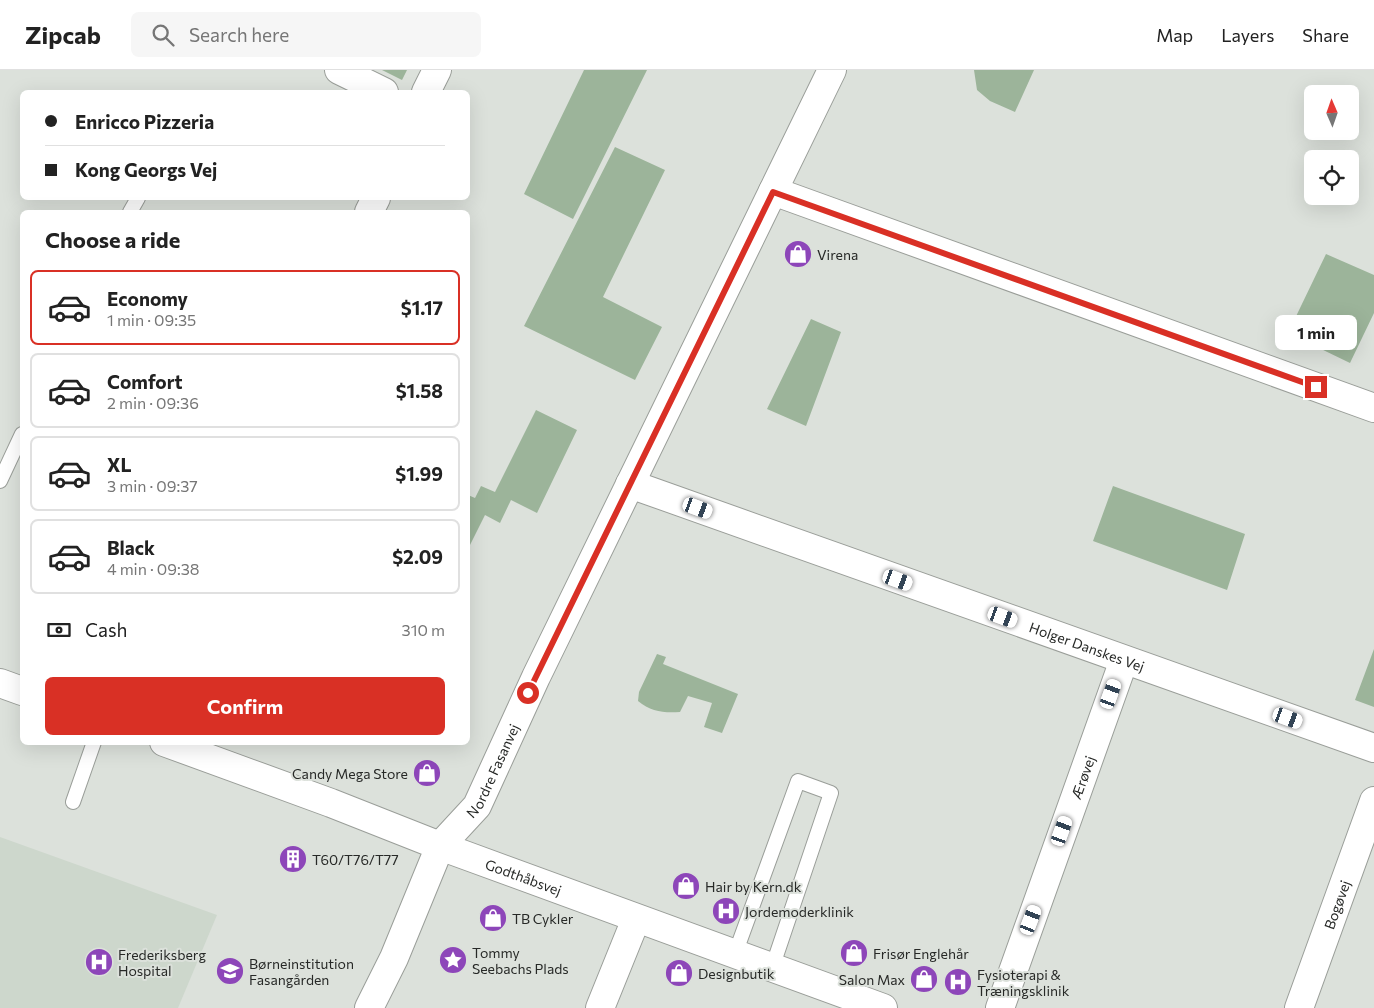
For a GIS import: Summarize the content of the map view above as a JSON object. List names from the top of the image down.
{
  "streets": {
    "street": [
      "Holger Danskes Vej",
      "Nordre Fasanvej",
      "Ærøvej",
      "Godthåbsvej",
      "Bogøvej"
    ]
  },
  "crossings": [
    ["Holger Danskes Vej", "Nordre Fasanvej"],
    ["Holger Danskes Vej", "Ærøvej"],
    ["Nordre Fasanvej", "Godthåbsvej"]
  ],
  "places": {
    "shop": [
      "Virena",
      "Candy Mega Store",
      "Hair by Kern.dk",
      "TB Cykler",
      "Frisør Englehår",
      "Designbutik",
      "Salon Max"
    ],
    "building": ["T60/T76/T77"],
    "hospital": ["Jordemoderklinik", "Frederiksberg Hospital", "Fysioterapi & Træningsklinik"],
    "place": ["Tommy Seebachs Plads"],
    "school or university": ["Børneinstitution Fasangården"]
  },
  "north": "top",
  "page": {
    "header": "Zipcab",
    "search": "Search here",
    "nav": ["Map", "Layers", "Share"],
    "banner": ["Enricco Pizzeria", "Kong Georgs Vej"],
    "heading": "Choose a ride",
    "list": [
      {
        "name": "Economy",
        "note": "1 min · 09:35",
        "value": "$1.17"
      },
      {
        "name": "Comfort",
        "note": "2 min · 09:36",
        "value": "$1.58"
      },
      {
        "name": "XL",
        "note": "3 min · 09:37",
        "value": "$1.99"
      },
      {
        "name": "Black",
        "note": "4 min · 09:38",
        "value": "$2.09"
      }
    ],
    "bubble": "1 min",
    "pay": ["Cash", "310 m"],
    "buttons": "Confirm"
  }
}
